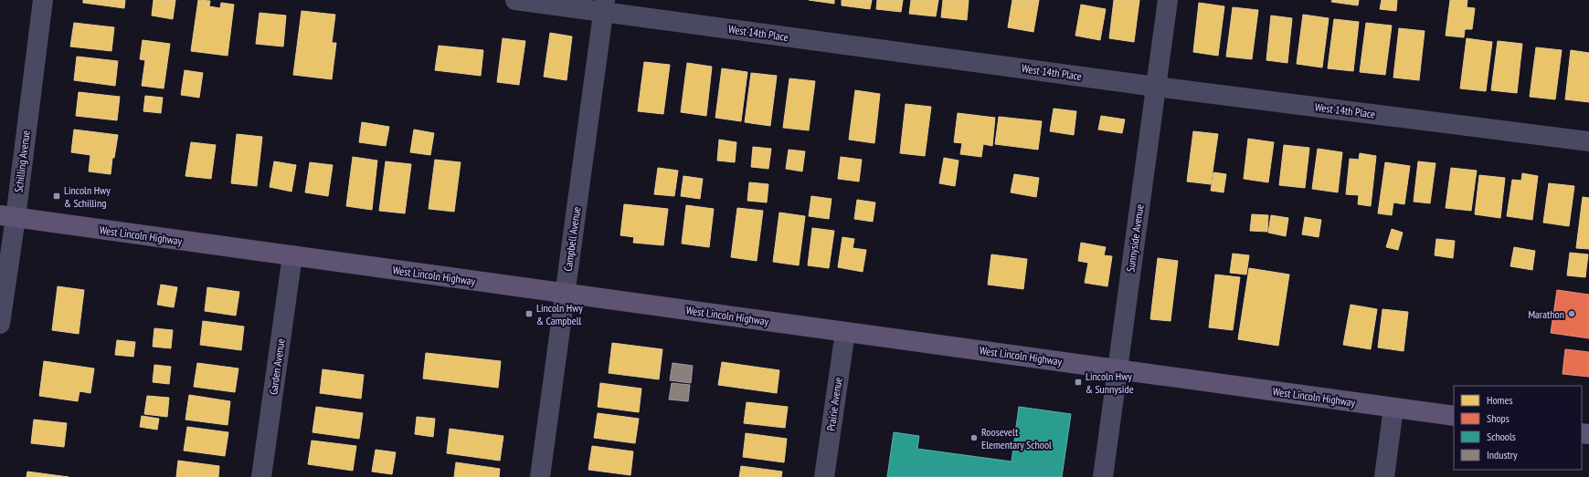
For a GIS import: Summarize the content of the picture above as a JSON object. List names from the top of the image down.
{
  "streets": {
    "main road": ["West Lincoln Highway"],
    "street": [
      "West 14th Place",
      "Schilling Avenue",
      "Sunnyside Avenue",
      "Campbell Avenue",
      "Garden Avenue",
      "Prairie Avenue"
    ]
  },
  "crossings": [
    ["West 14th Place", "Sunnyside Avenue"],
    ["West 14th Place", "Campbell Avenue"],
    ["Schilling Avenue", "West Lincoln Highway"],
    ["West Lincoln Highway", "Sunnyside Avenue"],
    ["West Lincoln Highway", "Campbell Avenue"],
    ["West Lincoln Highway", "Garden Avenue"],
    ["West Lincoln Highway", "Prairie Avenue"]
  ],
  "places": {
    "transit": ["Lincoln Hwy & Schilling", "Lincoln Hwy & Campbell", "Lincoln Hwy & Sunnyside"],
    "other": ["Marathon", "Roosevelt Elementary School"]
  },
  "legend": [
    "Homes",
    "Shops",
    "Schools",
    "Industry"
  ]
}
